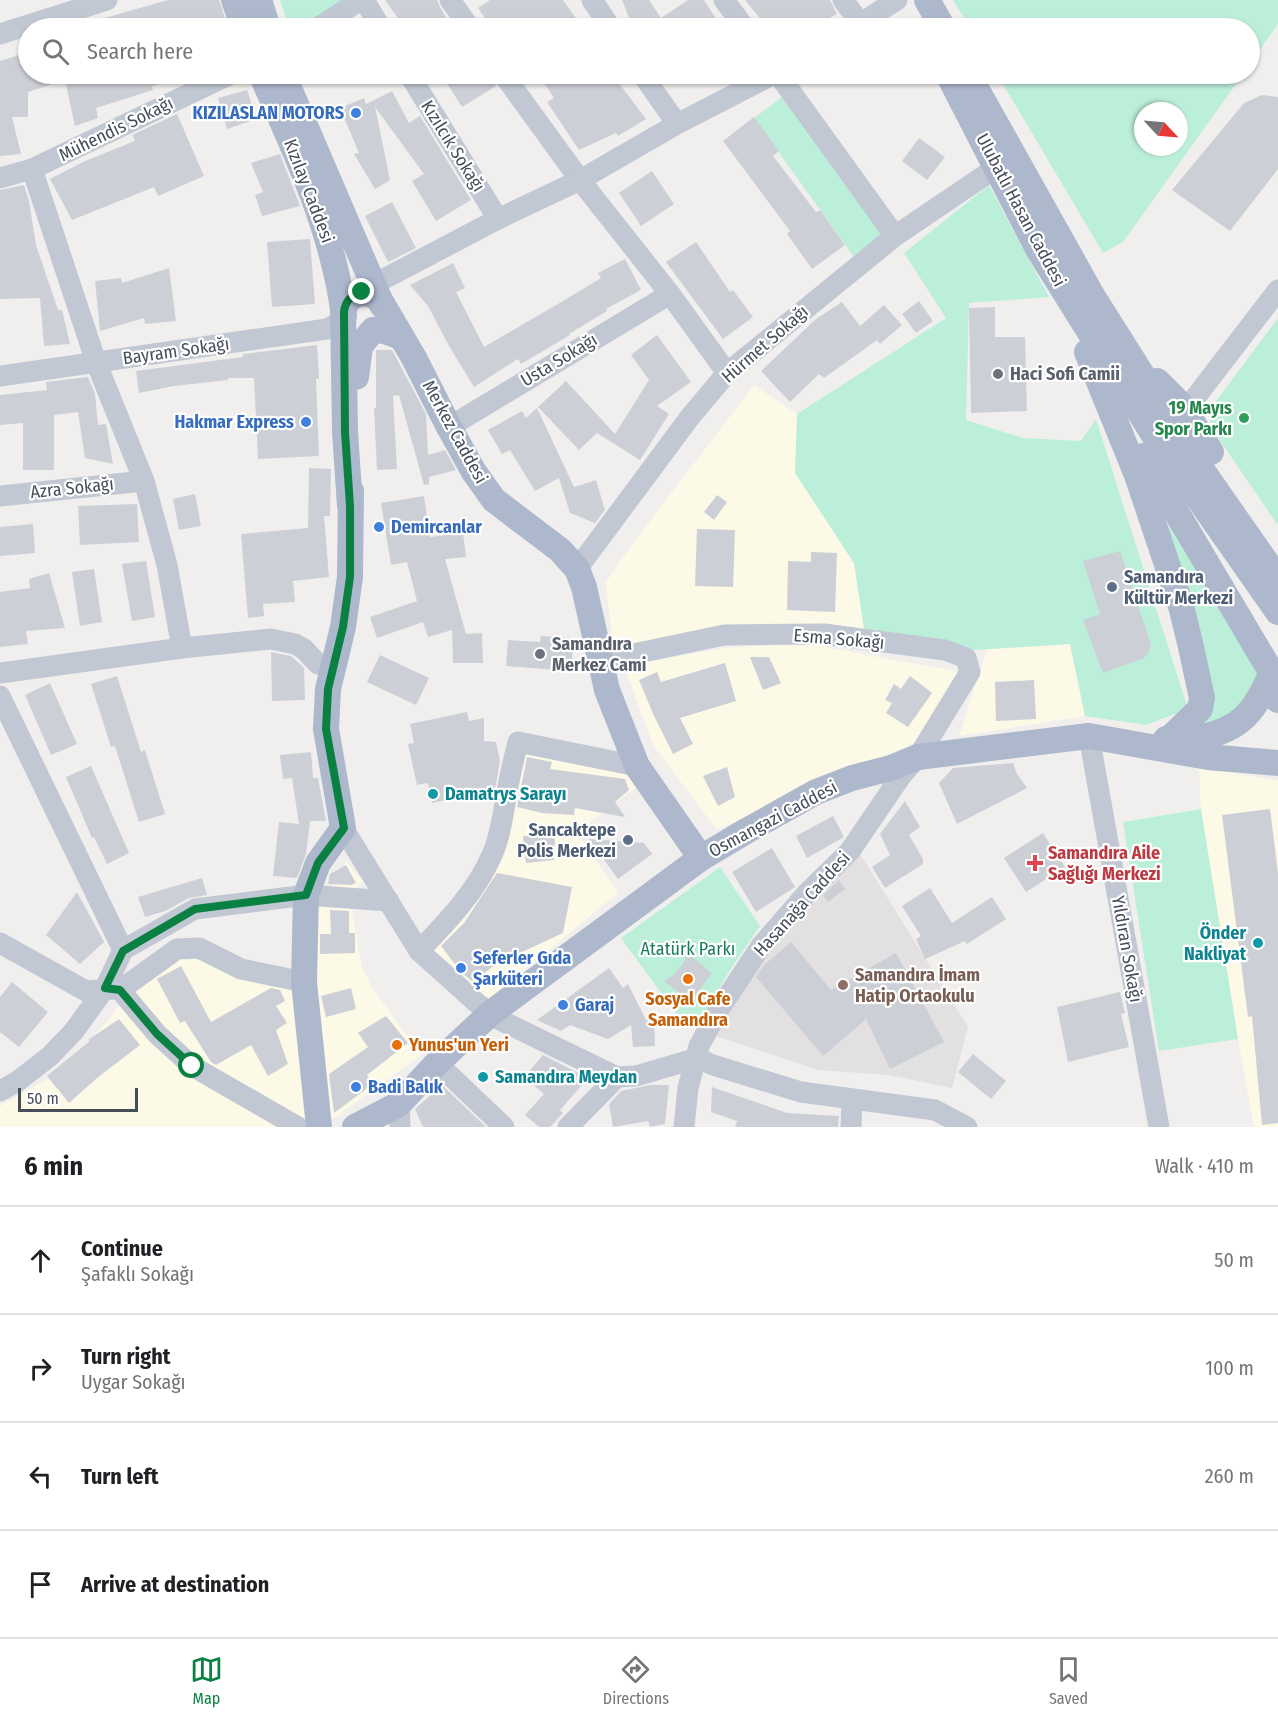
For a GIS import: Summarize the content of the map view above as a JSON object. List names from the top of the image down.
{
  "streets": {
    "main road": [
      "Kızılay Caddesi",
      "Ulubatlı Hasan Caddesi",
      "Merkez Caddesi",
      "Osmangazi Caddesi"
    ],
    "street": [
      "Mühendis Sokağı",
      "Kızılcık Sokağı",
      "Hürmet Sokağı",
      "Bayram Sokağı",
      "Usta Sokağı",
      "Azra Sokağı",
      "Esma Sokağı",
      "Hasanağa Caddesi",
      "Yıldıran Sokağı"
    ]
  },
  "crossings": [
    ["Kızılcık Sokağı", "Bayram Sokağı"],
    ["Kızılay Caddesi", "Bayram Sokağı"],
    ["Kızılay Caddesi", "Merkez Caddesi"],
    ["Ulubatlı Hasan Caddesi", "Hürmet Sokağı"],
    ["Hürmet Sokağı", "Merkez Caddesi"],
    ["Bayram Sokağı", "Merkez Caddesi"],
    ["Usta Sokağı", "Merkez Caddesi"],
    ["Merkez Caddesi", "Esma Sokağı"],
    ["Merkez Caddesi", "Osmangazi Caddesi"],
    ["Esma Sokağı", "Osmangazi Caddesi"],
    ["Esma Sokağı", "Hasanağa Caddesi"],
    ["Osmangazi Caddesi", "Hasanağa Caddesi"],
    ["Osmangazi Caddesi", "Yıldıran Sokağı"]
  ],
  "parks": ["Atatürk Parkı"],
  "places": {
    "other": [
      "KIZILASLAN MOTORS",
      "Haci Sofi Camii",
      "19 Mayıs Spor Parkı",
      "Hakmar Express",
      "Demircanlar",
      "Samandıra Kültür Merkezi",
      "Samandıra Merkez Cami",
      "Damatrys Sarayı",
      "Sancaktepe Polis Merkezi",
      "Önder Nakliyat",
      "Seferler Gıda Şarküteri",
      "Sosyal Cafe Samandıra",
      "Samandıra İmam Hatip Ortaokulu",
      "Garaj",
      "Yunus'un Yeri",
      "Samandıra Meydan",
      "Badi Balık"
    ],
    "health": ["Samandıra Aile Sağlığı Merkezi"]
  },
  "scale_bar": "50 m",
  "north": "bottom right",
  "page": {
    "search": "Search here",
    "scale": "50 m",
    "heading": ["6 min", "Walk · 410 m"],
    "list": [
      ["Continue", "Şafaklı Sokağı", "50 m"],
      ["Turn right", "Uygar Sokağı", "100 m"],
      ["Turn left", "260 m"],
      "Arrive at destination"
    ],
    "nav": ["Map", "Directions", "Saved"]
  }
}
